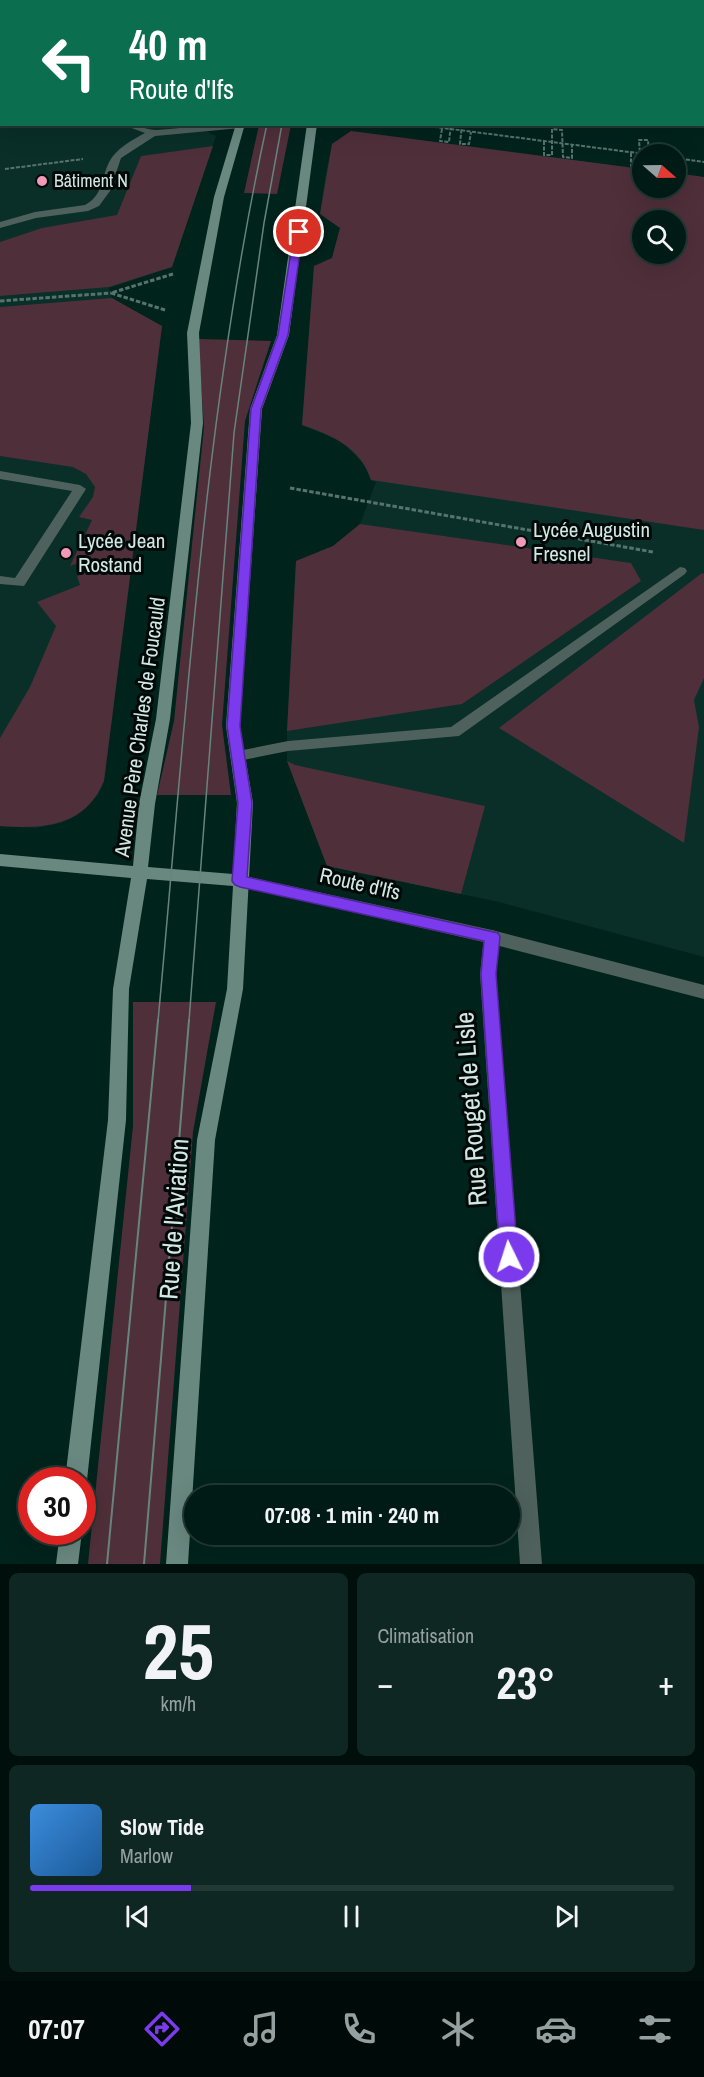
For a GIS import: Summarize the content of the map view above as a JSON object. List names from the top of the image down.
{
  "streets": {
    "main road": ["Avenue Père Charles de Foucauld", "Route d'Ifs", "Rue de l'Aviation"],
    "street": ["Rue Rouget de Lisle"]
  },
  "crossings": [
    ["Avenue Père Charles de Foucauld", "Route d'Ifs"],
    ["Route d'Ifs", "Rue Rouget de Lisle"],
    ["Route d'Ifs", "Rue de l'Aviation"]
  ],
  "places": ["Bâtiment N", "Lycée Augustin Fresnel", "Lycée Jean Rostand"],
  "north": "right",
  "page": {
    "turn": ["40 m", "Route d'Ifs"],
    "limit": "30",
    "trip": "07:08 · 1 min · 240 m",
    "tile": [
      ["25", "km/h"],
      "Climatisation"
    ],
    "heat": ["−", "23°", "+"],
    "song": ["Slow Tide", "Marlow"],
    "tabs": "07:07"
  }
}
